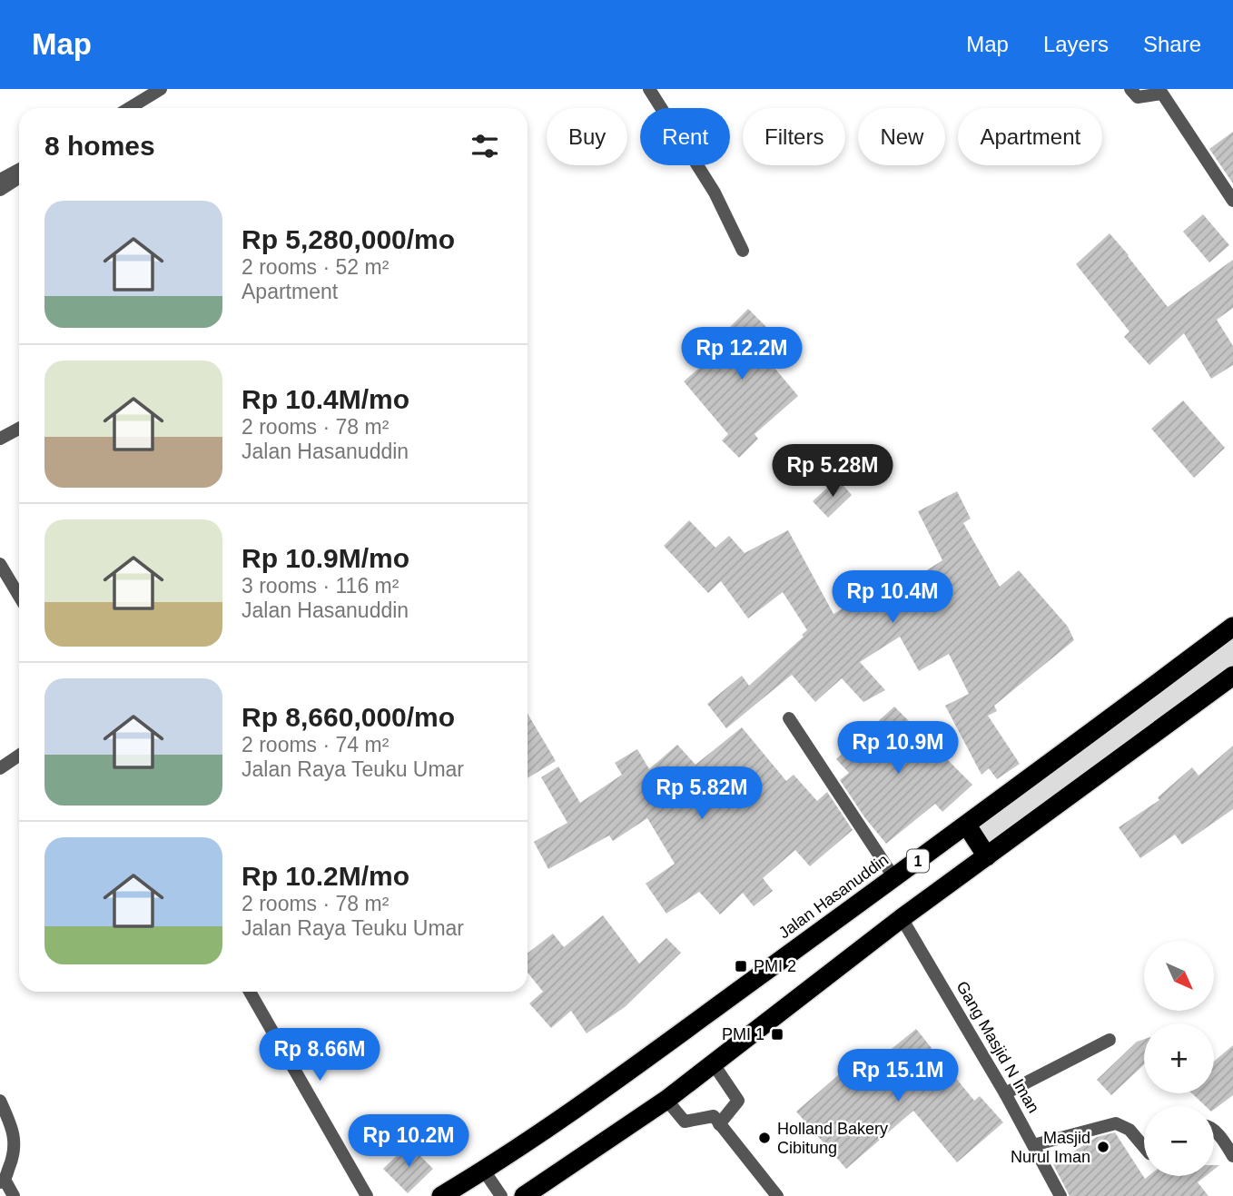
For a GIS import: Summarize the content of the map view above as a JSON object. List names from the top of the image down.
{
  "streets": {
    "highway": ["1", "Jalan Hasanuddin"],
    "street": ["Gang Masjid N Iman"]
  },
  "crossings": [
    ["1", "Jalan Hasanuddin"],
    ["1", "Gang Masjid N Iman"]
  ],
  "places": {
    "transit": ["PMI 2", "PMI 1"],
    "other": ["Holland Bakery Cibitung", "Masjid Nurul Iman"]
  },
  "north": "bottom right",
  "page": {
    "header": "Map",
    "nav": ["Map", "Layers", "Share"],
    "chip": [
      "Buy",
      "Rent",
      "Filters",
      "New",
      "Apartment"
    ],
    "heading": "8 homes",
    "list": [
      {
        "name": "Rp 5,280,000/mo",
        "note": "2 rooms · 52 m² · Apartment"
      },
      {
        "name": "Rp 10.4M/mo",
        "note": "2 rooms · 78 m² · Jalan Hasanuddin"
      },
      {
        "name": "Rp 10.9M/mo",
        "note": "3 rooms · 116 m² · Jalan Hasanuddin"
      },
      {
        "name": "Rp 8,660,000/mo",
        "note": "2 rooms · 74 m² · Jalan Raya Teuku Umar"
      },
      {
        "name": "Rp 10.2M/mo",
        "note": "2 rooms · 78 m² · Jalan Raya Teuku Umar"
      }
    ],
    "price": [
      "Rp 12.2M",
      "Rp 5.28M",
      "Rp 10.4M",
      "Rp 10.9M",
      "Rp 5.82M",
      "Rp 8.66M",
      "Rp 15.1M",
      "Rp 10.2M"
    ],
    "map_buttons": ["+", "−"]
  }
}
